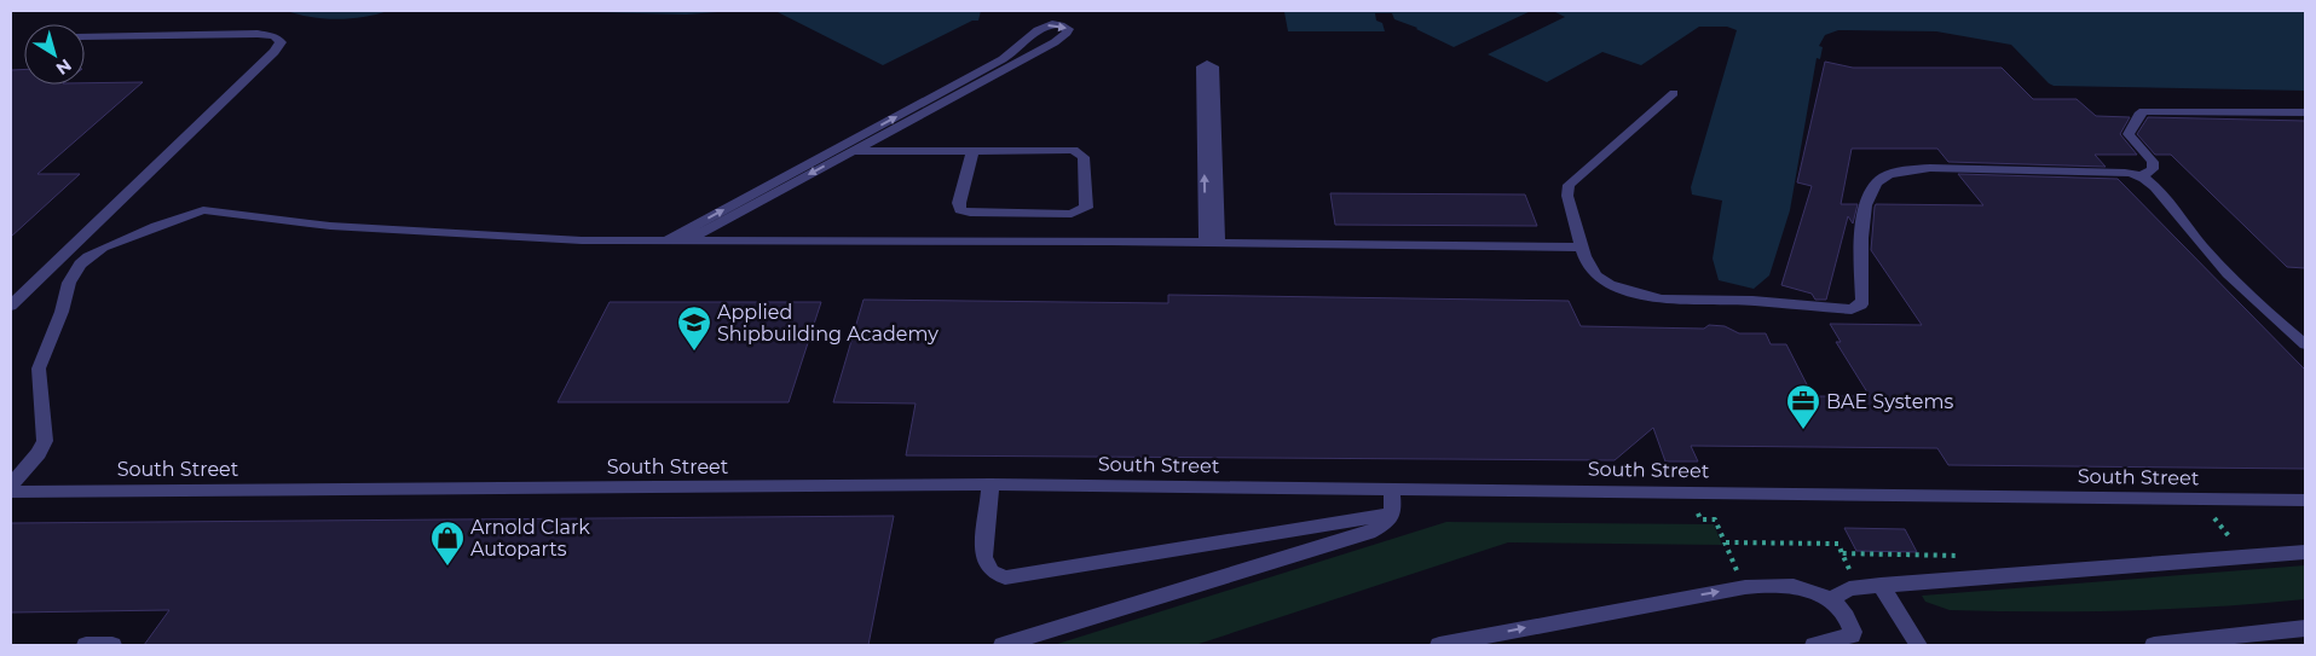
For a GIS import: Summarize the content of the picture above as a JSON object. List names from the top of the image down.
{
  "streets": {
    "street": ["South Street"]
  },
  "places": {
    "school or university": ["Applied Shipbuilding Academy"],
    "office": ["BAE Systems"],
    "shop": ["Arnold Clark Autoparts"]
  },
  "north": "bottom right"
}
